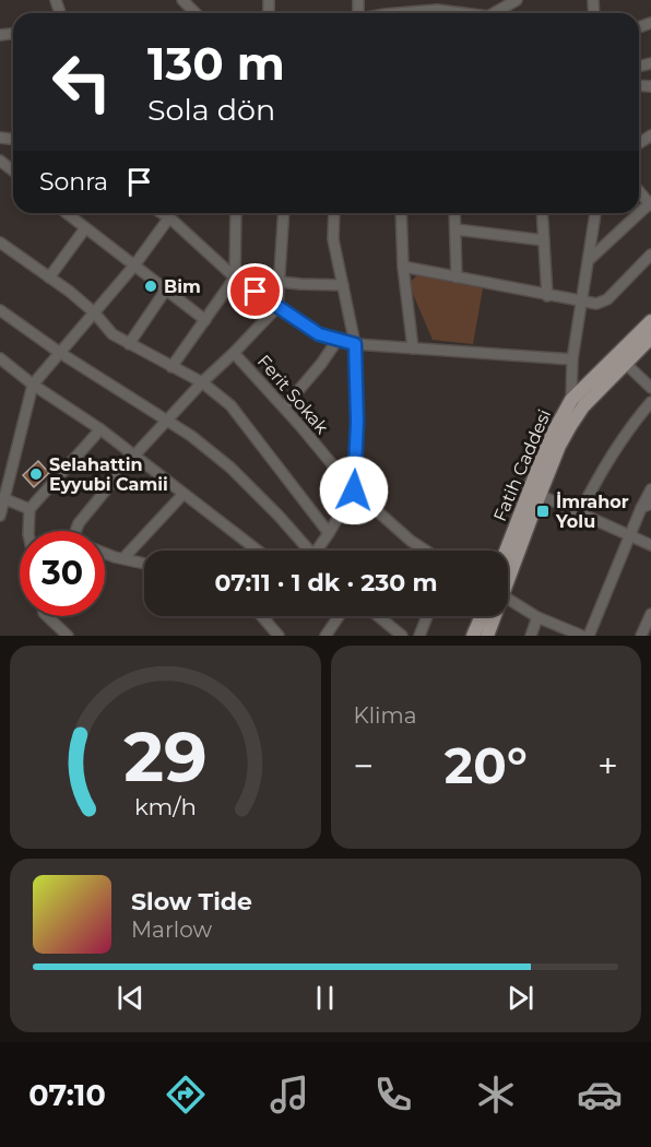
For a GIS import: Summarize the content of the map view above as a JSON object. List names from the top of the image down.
{
  "streets": {
    "main road": ["Fatih Caddesi"],
    "street": ["Ferit Sokak"]
  },
  "places": {
    "other": ["Bim", "Selahattin Eyyubi Camii"],
    "transit": ["İmrahor Yolu"]
  },
  "page": {
    "turn": ["130 m", "Sola dön"],
    "then": "Sonra",
    "limit": "30",
    "trip": "07:11 · 1 dk · 230 m",
    "tile": "Klima",
    "heat": ["−", "20°", "+"],
    "song": ["Slow Tide", "Marlow"],
    "tabs": "07:10",
    "gauge": ["29", "km/h"]
  }
}
